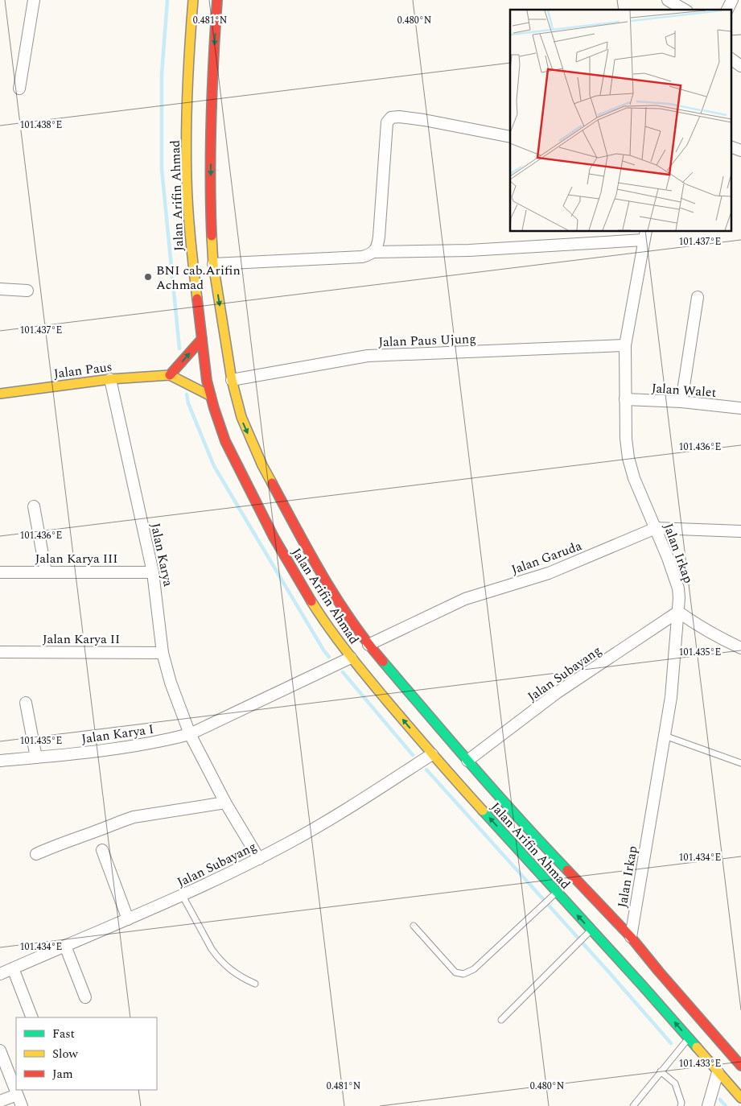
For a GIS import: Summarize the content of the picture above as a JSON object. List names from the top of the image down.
{
  "streets": {
    "main road": ["Jalan Arifin Ahmad", "Jalan Paus"],
    "street": [
      "Jalan Paus Ujung",
      "Jalan Walet",
      "Jalan Irkap",
      "Jalan Karya",
      "Jalan Garuda",
      "Jalan Karya III",
      "Jalan Karya II",
      "Jalan Subayang",
      "Jalan Karya I"
    ]
  },
  "crossings": [
    ["Jalan Arifin Ahmad", "Jalan Paus Ujung"],
    ["Jalan Arifin Ahmad", "Jalan Irkap"],
    ["Jalan Arifin Ahmad", "Jalan Garuda"],
    ["Jalan Arifin Ahmad", "Jalan Subayang"],
    ["Jalan Paus Ujung", "Jalan Irkap"],
    ["Jalan Paus", "Jalan Karya"],
    ["Jalan Walet", "Jalan Irkap"],
    ["Jalan Irkap", "Jalan Garuda"],
    ["Jalan Irkap", "Jalan Subayang"],
    ["Jalan Karya", "Jalan Karya III"],
    ["Jalan Karya", "Jalan Karya II"],
    ["Jalan Karya", "Jalan Subayang"],
    ["Jalan Karya", "Jalan Karya I"]
  ],
  "places": ["BNI cab.Arifin Achmad"],
  "legend": ["Fast", "Slow", "Jam"],
  "coordinates": [
    "0.481°N",
    "0.480°N",
    "101.438°E",
    "101.437°E",
    "101.436°E",
    "101.435°E",
    "101.434°E",
    "101.433°E"
  ]
}
